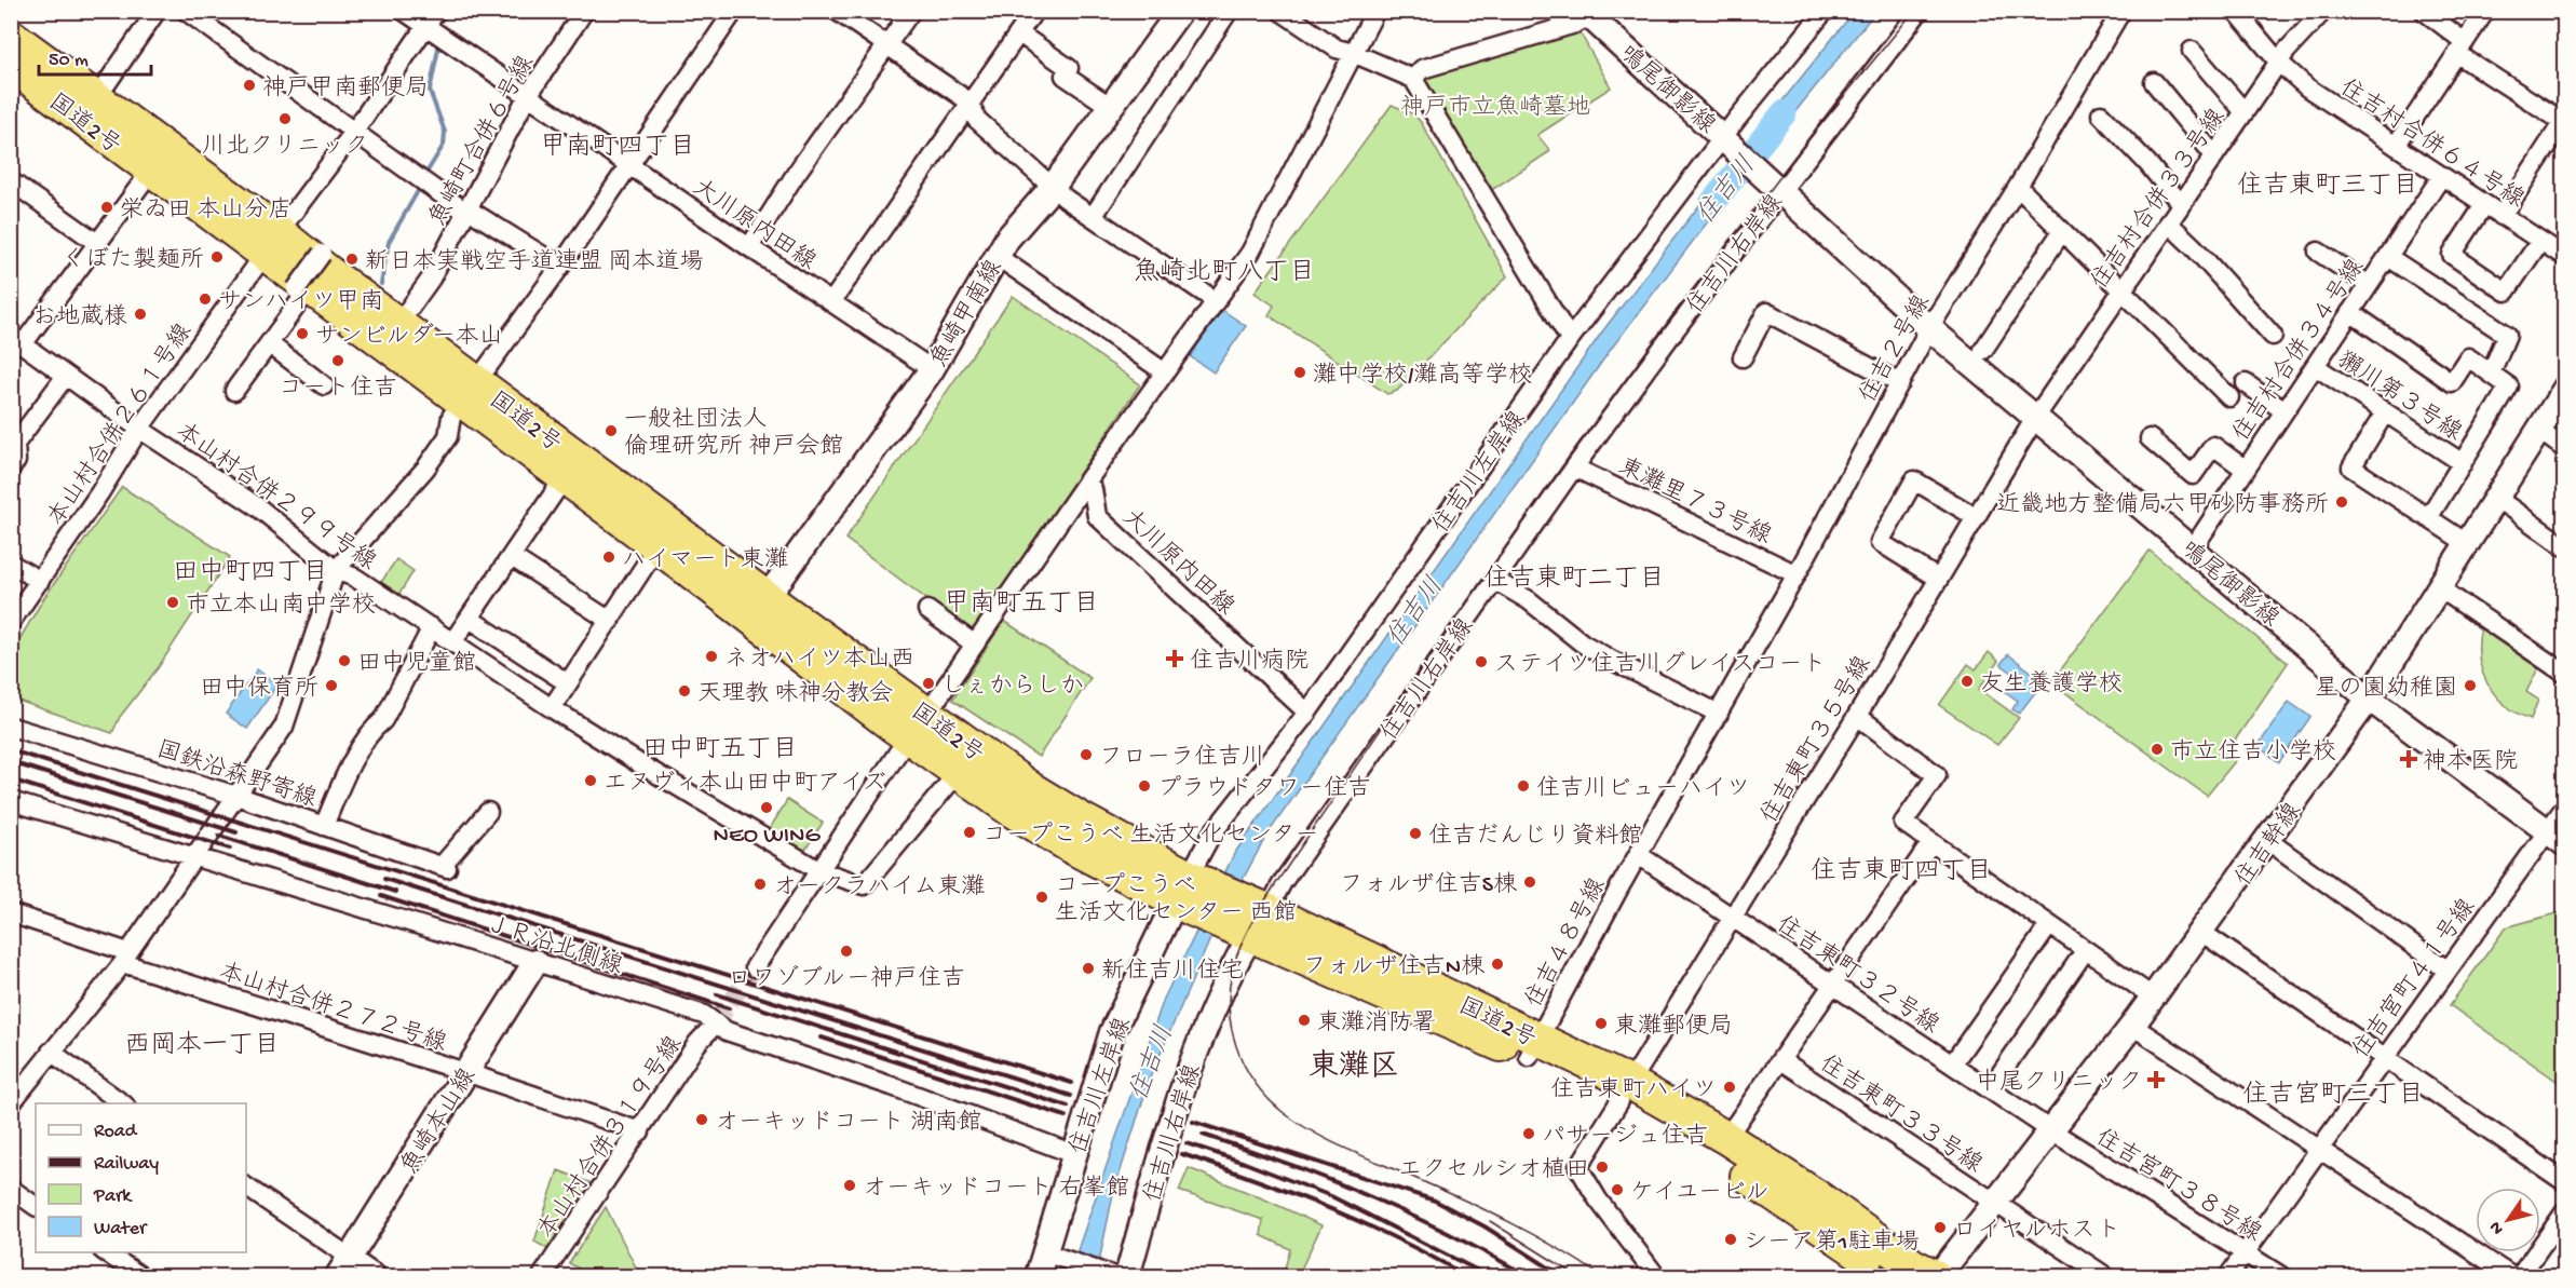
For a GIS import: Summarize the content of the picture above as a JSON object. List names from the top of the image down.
{
  "streets": {
    "highway": ["国道2号"],
    "street": [
      "鳴尾御影線",
      "魚崎町合併６号線",
      "住吉村合併６４号線",
      "住吉村合併３３号線",
      "大川原内田線",
      "住吉川右岸線",
      "魚崎甲南線",
      "住吉２号線",
      "住吉村合併３４号線",
      "獺川第３号線",
      "本山村合併２６１号線",
      "住吉川左岸線",
      "本山村合併２９９号線",
      "東灘里７３号線",
      "住吉東町３５号線",
      "国鉄沿森野寄線",
      "住吉幹線",
      "住吉４８号線",
      "ＪＲ沿北側線",
      "住吉東町３２号線",
      "住吉宮町４１号線",
      "本山村合併２７２号線",
      "住吉東町３３号線",
      "魚崎本山線",
      "本山村合併３１９号線",
      "住吉宮町３８号線"
    ]
  },
  "crossings": [
    ["鳴尾御影線", "住吉村合併３３号線"],
    ["鳴尾御影線", "住吉川右岸線"],
    ["鳴尾御影線", "住吉２号線"],
    ["鳴尾御影線", "住吉村合併３４号線"],
    ["鳴尾御影線", "住吉川左岸線"],
    ["鳴尾御影線", "住吉東町３５号線"],
    ["鳴尾御影線", "住吉幹線"],
    ["鳴尾御影線", "住吉宮町４１号線"],
    ["国道2号", "魚崎町合併６号線"],
    ["国道2号", "住吉川右岸線"],
    ["国道2号", "魚崎甲南線"],
    ["国道2号", "本山村合併２６１号線"],
    ["国道2号", "住吉川左岸線"],
    ["国道2号", "本山村合併２９９号線"],
    ["国道2号", "住吉東町３５号線"],
    ["国道2号", "住吉幹線"],
    ["国道2号", "住吉４８号線"],
    ["魚崎町合併６号線", "大川原内田線"],
    ["住吉村合併６４号線", "住吉村合併３３号線"],
    ["住吉村合併６４号線", "住吉村合併３４号線"],
    ["住吉村合併３３号線", "住吉東町３５号線"],
    ["大川原内田線", "魚崎甲南線"],
    ["大川原内田線", "本山村合併２６１号線"],
    ["大川原内田線", "住吉川左岸線"],
    ["住吉川右岸線", "東灘里７３号線"],
    ["住吉２号線", "東灘里７３号線"],
    ["住吉２号線", "住吉４８号線"],
    ["住吉村合併３４号線", "獺川第３号線"],
    ["本山村合併２６１号線", "本山村合併２９９号線"],
    ["住吉川左岸線", "ＪＲ沿北側線"],
    ["住吉東町３５号線", "住吉東町３２号線"],
    ["住吉幹線", "住吉東町３２号線"],
    ["住吉幹線", "住吉東町３３号線"],
    ["住吉幹線", "住吉宮町３８号線"],
    ["住吉４８号線", "住吉東町３２号線"],
    ["ＪＲ沿北側線", "魚崎本山線"],
    ["ＪＲ沿北側線", "本山村合併３１９号線"],
    ["住吉東町３２号線", "住吉宮町３８号線"],
    ["住吉宮町４１号線", "住吉宮町３８号線"],
    ["本山村合併２７２号線", "魚崎本山線"],
    ["本山村合併２７２号線", "本山村合併３１９号線"]
  ],
  "districts": [
    "甲南町四丁目",
    "住吉東町三丁目",
    "魚崎北町八丁目",
    "田中町四丁目",
    "住吉東町二丁目",
    "甲南町五丁目",
    "田中町五丁目",
    "住吉東町四丁目",
    "西岡本一丁目",
    "東灘区",
    "住吉宮町三丁目"
  ],
  "water": ["住吉川"],
  "parks": ["神戸市立魚崎墓地"],
  "places": {
    "other": [
      "神戸甲南郵便局",
      "川北クリニック",
      "栄ゐ田 本山分店",
      "くぼた製麺所",
      "新日本実戦空手道連盟 岡本道場",
      "サンハイツ甲南",
      "お地蔵様",
      "サンビルダー本山",
      "コート住吉",
      "灘中学校/灘高等学校",
      "一般社団法人 倫理研究所 神戸会館",
      "近畿地方整備局六甲砂防事務所",
      "ハイマート東灘",
      "市立本山南中学校",
      "ネオハイツ本山西",
      "田中児童館",
      "ステイツ住吉川グレイスコート",
      "友生養護学校",
      "しぇからしか",
      "田中保育所",
      "星の園幼稚園",
      "天理教 味神分教会",
      "市立住吉小学校",
      "フローラ住吉川",
      "エヌヴィ本山田中町アイズ",
      "プラウドタワー住吉",
      "住吉川ビューハイツ",
      "NEO WING",
      "コープこうべ 生活文化センター",
      "住吉だんじり資料館",
      "フォルザ住吉S棟",
      "オークラハイム東灘",
      "コープこうべ 生活文化センター 西館",
      "ロワゾブルー神戸住吉",
      "フォルザ住吉N棟",
      "新住吉川住宅",
      "東灘消防署",
      "東灘郵便局",
      "住吉東町ハイツ",
      "オーキッドコート 湖南館",
      "パサージュ住吉",
      "エクセルシオ植田",
      "オーキッドコート 右峯館",
      "ケイユービル",
      "ロイヤルホスト",
      "シーア第1駐車場"
    ],
    "health": ["住吉川病院", "神本医院", "中尾クリニック"]
  },
  "legend": [
    "Road",
    "Railway",
    "Park",
    "Water"
  ],
  "scale_bar": "50 m",
  "north": "bottom left"
}
